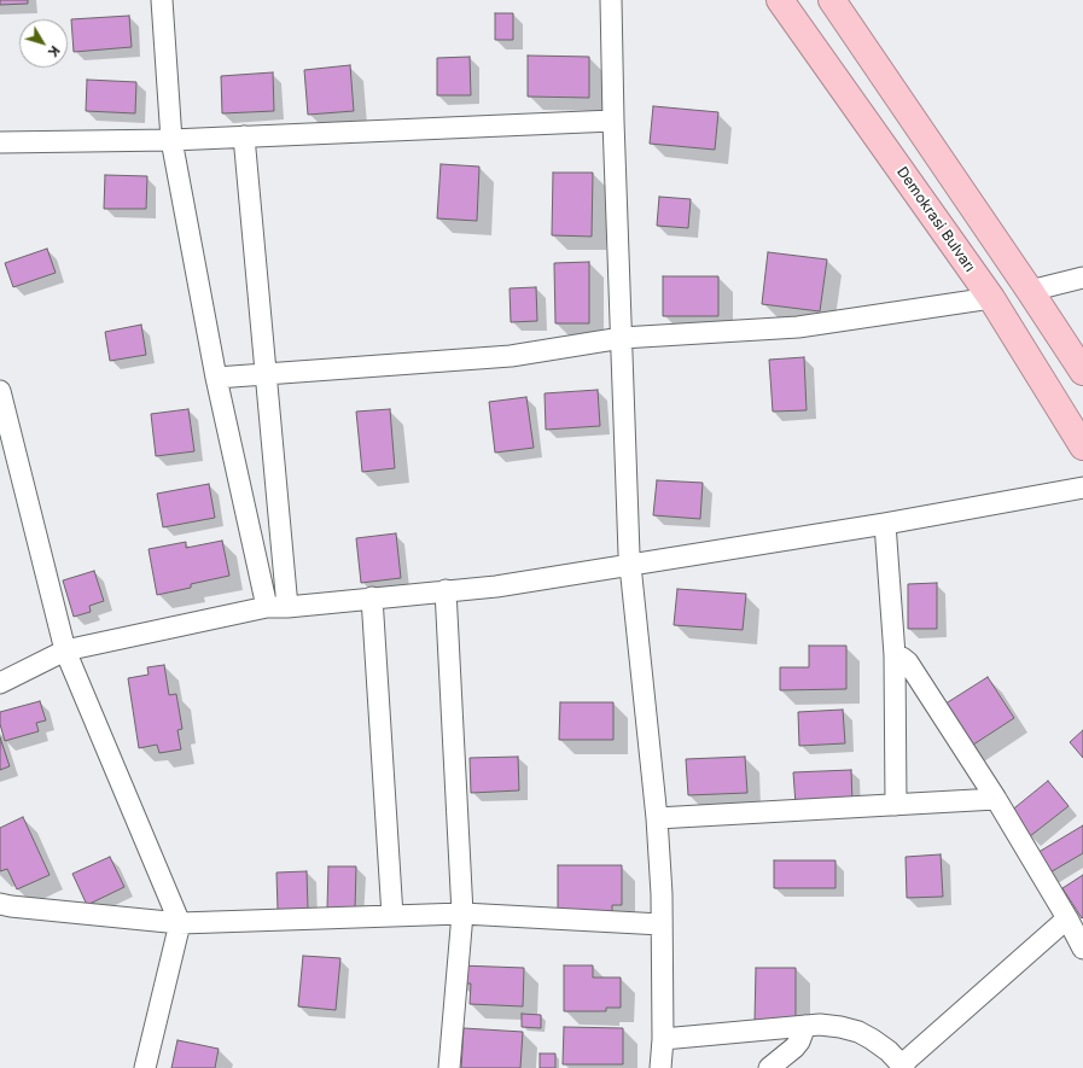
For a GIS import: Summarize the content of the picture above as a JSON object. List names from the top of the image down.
{
  "streets": {
    "highway": ["Demokrasi Bulvarı"]
  },
  "north": "bottom right"
}
